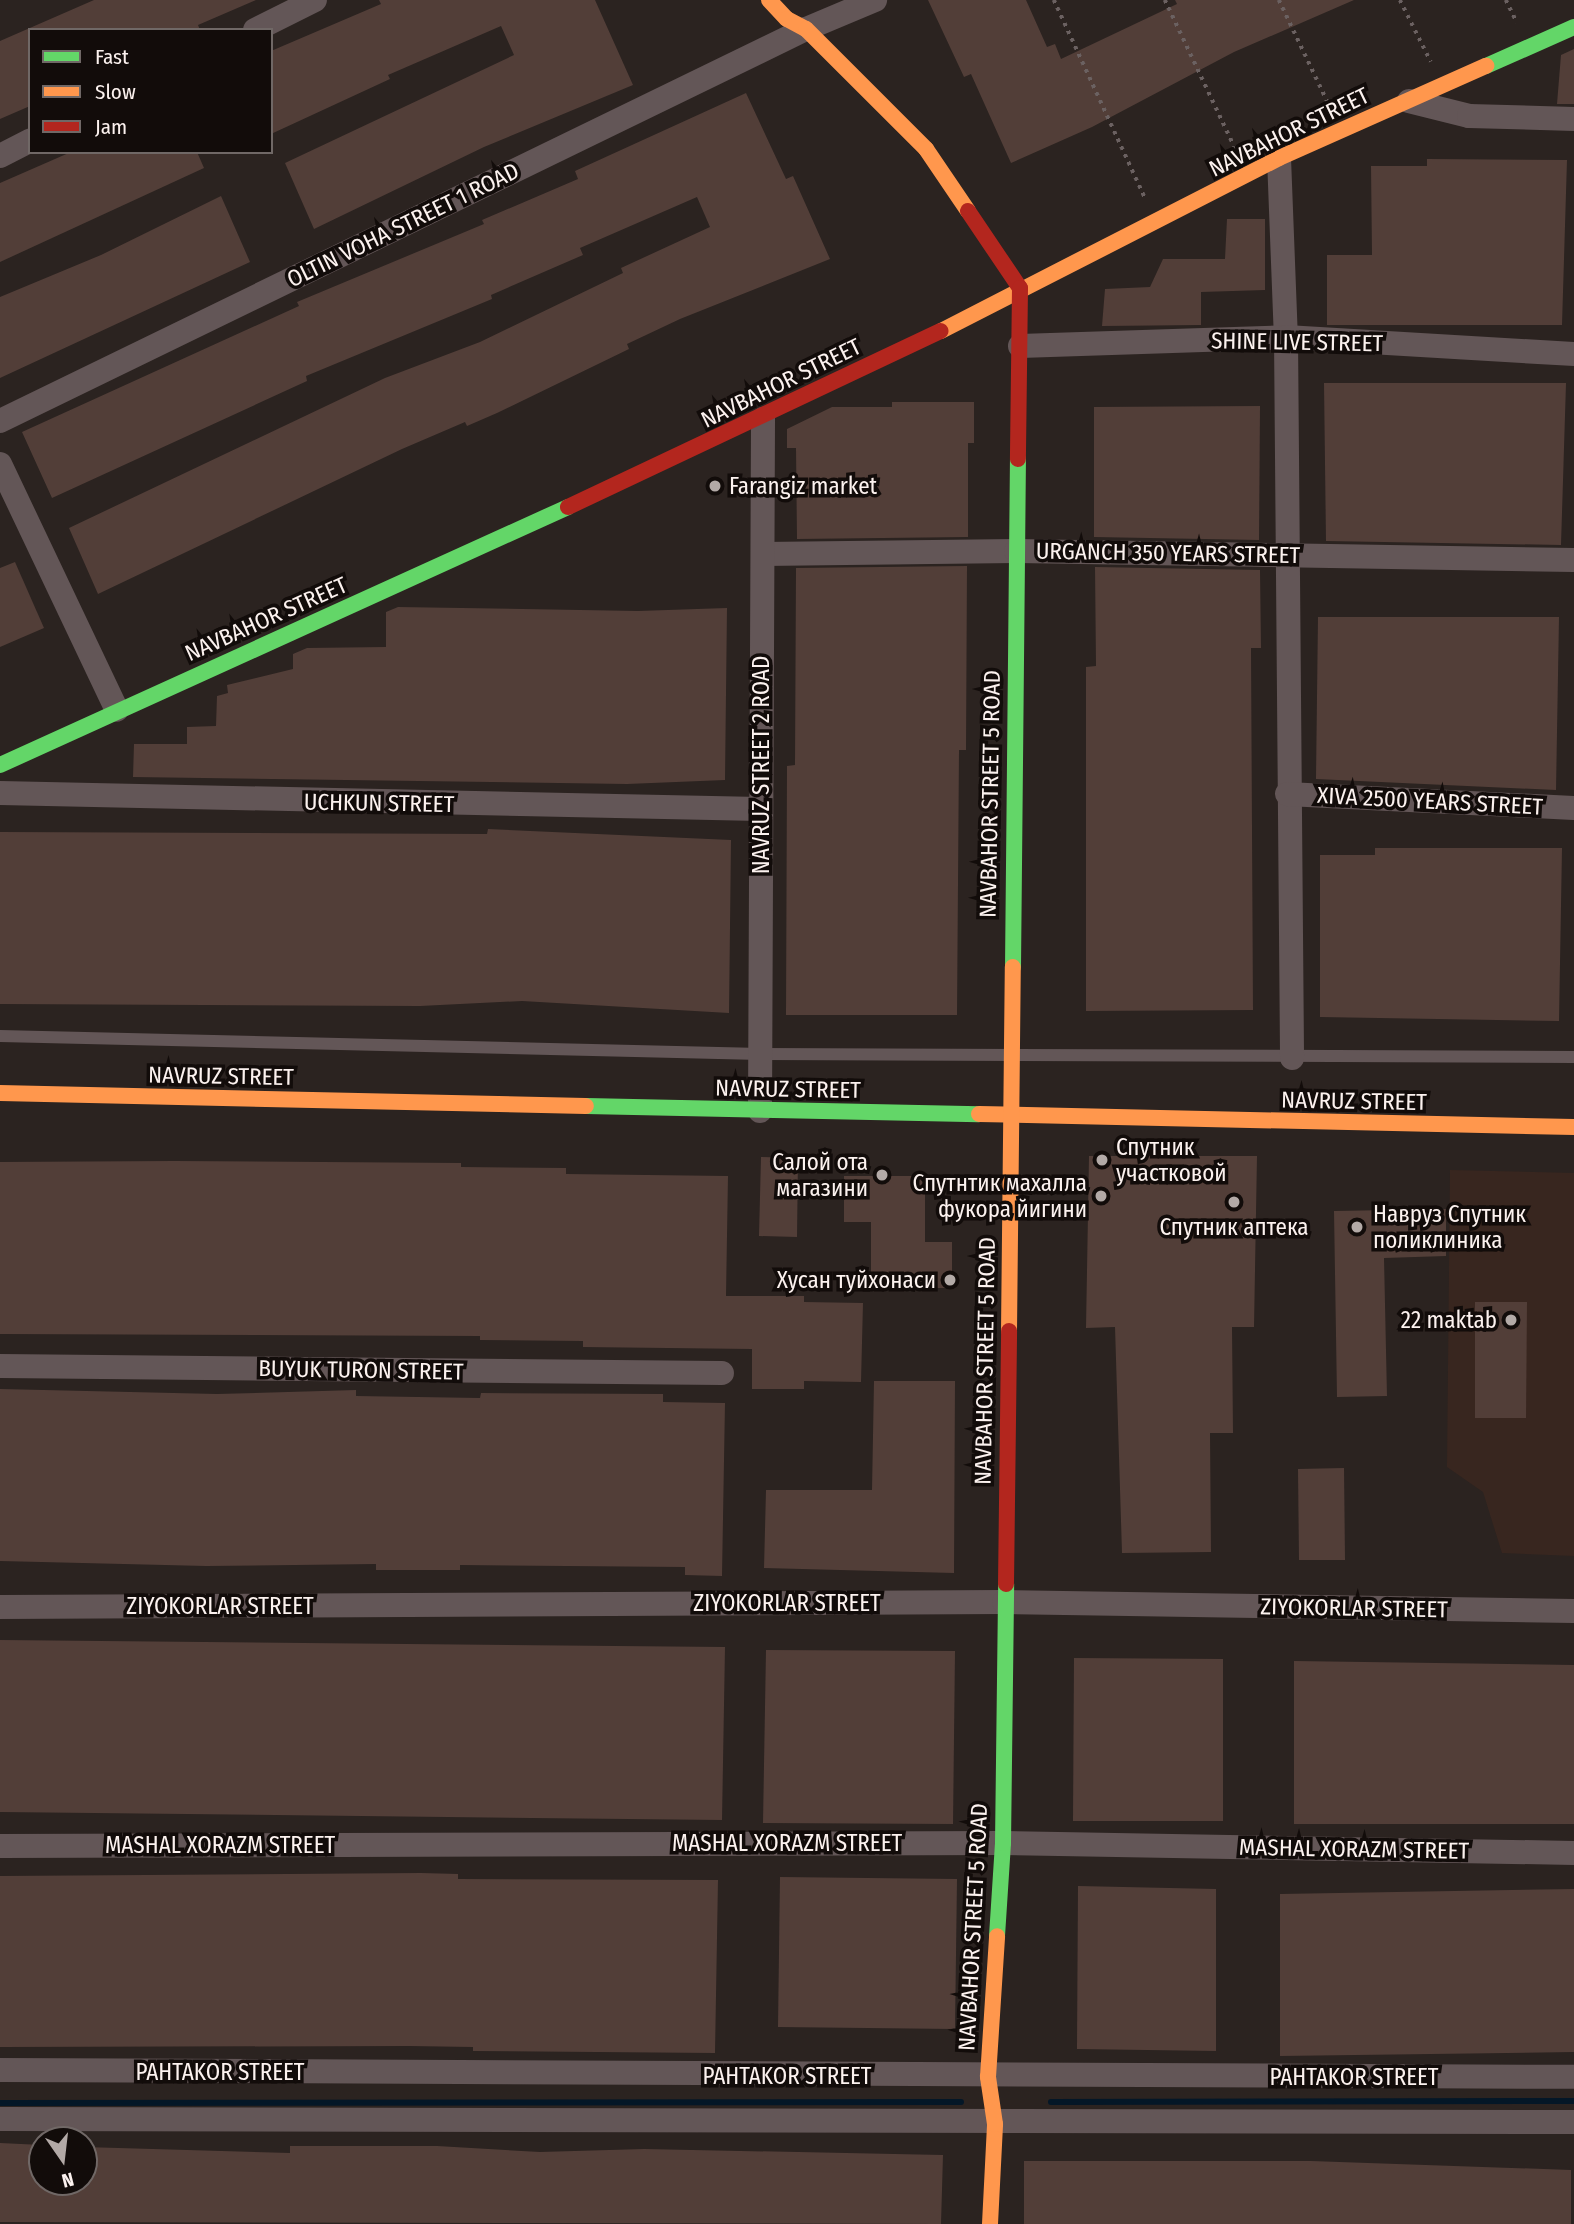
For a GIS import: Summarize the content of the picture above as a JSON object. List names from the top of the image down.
{
  "streets": {
    "street": [
      "NAVBAHOR STREET",
      "OLTIN VOHA STREET 1 ROAD",
      "SHINE LIVE STREET",
      "URGANCH 350 YEARS STREET",
      "NAVRUZ STREET 2 ROAD",
      "NAVBAHOR STREET 5 ROAD",
      "XIVA 2500 YEARS STREET",
      "UCHKUN STREET",
      "NAVRUZ STREET",
      "BUYUK TURON STREET",
      "ZIYOKORLAR STREET",
      "MASHAL XORAZM STREET",
      "PAHTAKOR STREET"
    ]
  },
  "crossings": [
    ["NAVBAHOR STREET", "NAVRUZ STREET 2 ROAD"],
    ["NAVBAHOR STREET", "NAVBAHOR STREET 5 ROAD"],
    ["SHINE LIVE STREET", "NAVBAHOR STREET 5 ROAD"],
    ["URGANCH 350 YEARS STREET", "NAVRUZ STREET 2 ROAD"],
    ["URGANCH 350 YEARS STREET", "NAVBAHOR STREET 5 ROAD"],
    ["NAVRUZ STREET 2 ROAD", "UCHKUN STREET"],
    ["NAVRUZ STREET 2 ROAD", "NAVRUZ STREET"],
    ["NAVBAHOR STREET 5 ROAD", "NAVRUZ STREET"],
    ["NAVBAHOR STREET 5 ROAD", "ZIYOKORLAR STREET"],
    ["NAVBAHOR STREET 5 ROAD", "MASHAL XORAZM STREET"],
    ["NAVBAHOR STREET 5 ROAD", "PAHTAKOR STREET"]
  ],
  "places": [
    "Farangiz market",
    "Спутник участковой",
    "Салой ота магазини",
    "Спутнтик махалла фукора йигини",
    "Спутник аптека",
    "Навруз Спутник поликлиника",
    "Хусан туйхонаси",
    "22 maktab"
  ],
  "legend": ["Fast", "Slow", "Jam"],
  "north": "bottom"
}
